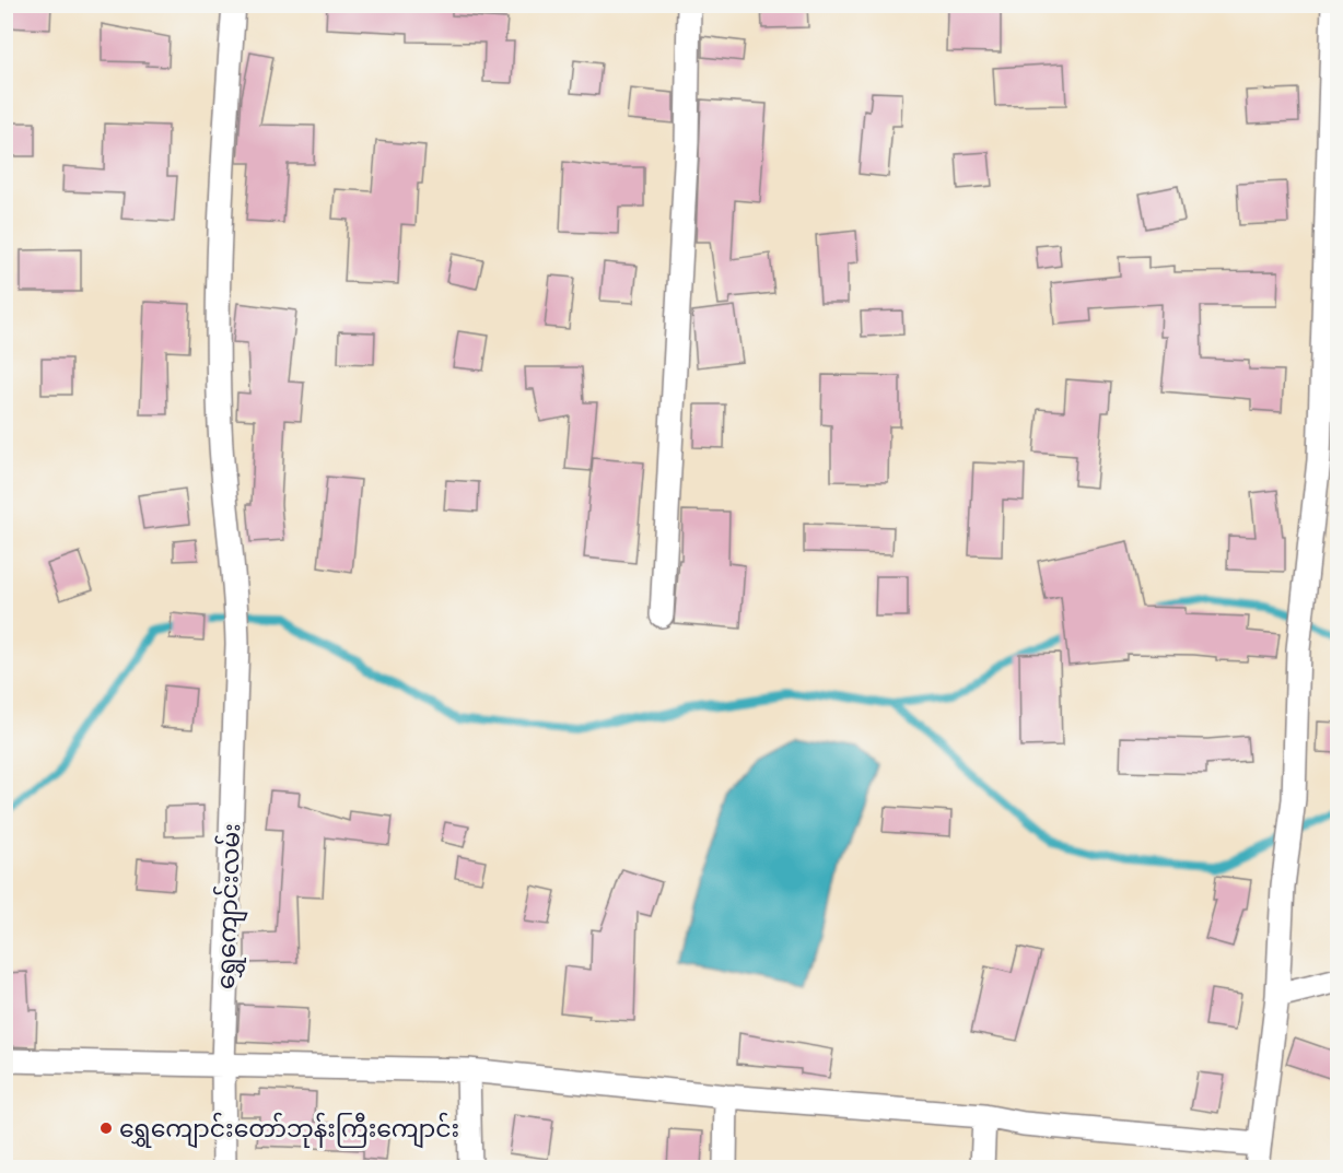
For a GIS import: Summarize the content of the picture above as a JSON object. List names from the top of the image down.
{
  "streets": {
    "street": ["ရွှေကျောင်းလမ်း"]
  },
  "places": ["ရွှေကျောင်းတော်ဘုန်းကြီးကျောင်း"]
}
